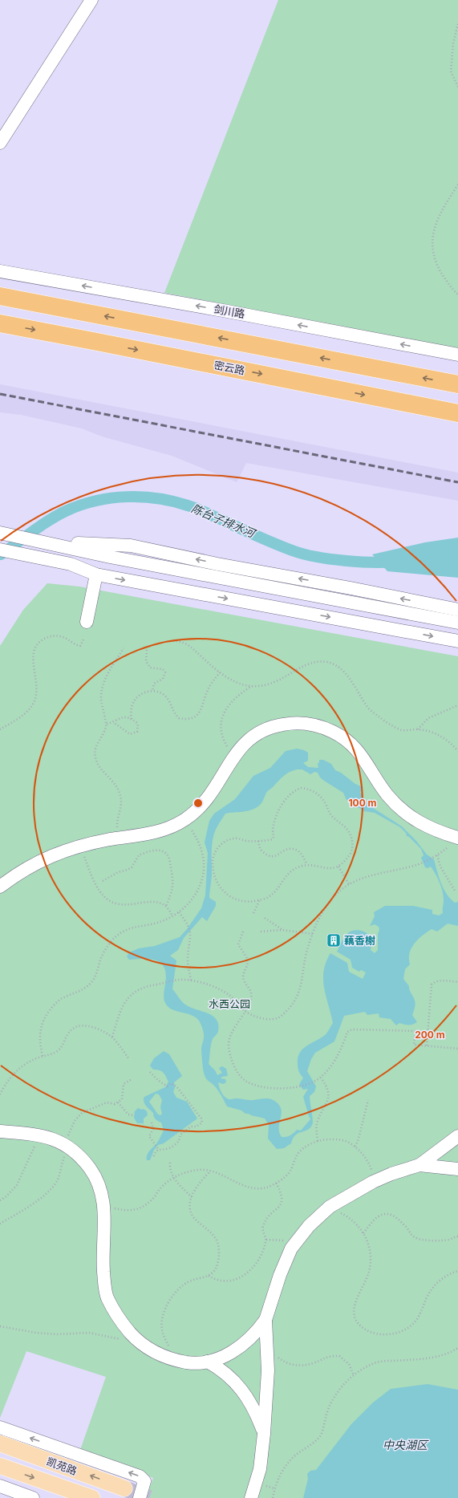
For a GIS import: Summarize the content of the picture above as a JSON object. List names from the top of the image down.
{
  "streets": {
    "highway": ["密云路"],
    "main road": ["凯苑路"],
    "street": ["剑川路"]
  },
  "one_way": ["剑川路"],
  "water": ["陈台子排水河", "中央湖区"],
  "parks": ["水西公园"],
  "places": {
    "building": ["藕香榭"]
  },
  "rings": ["100 m", "200 m"]
}
